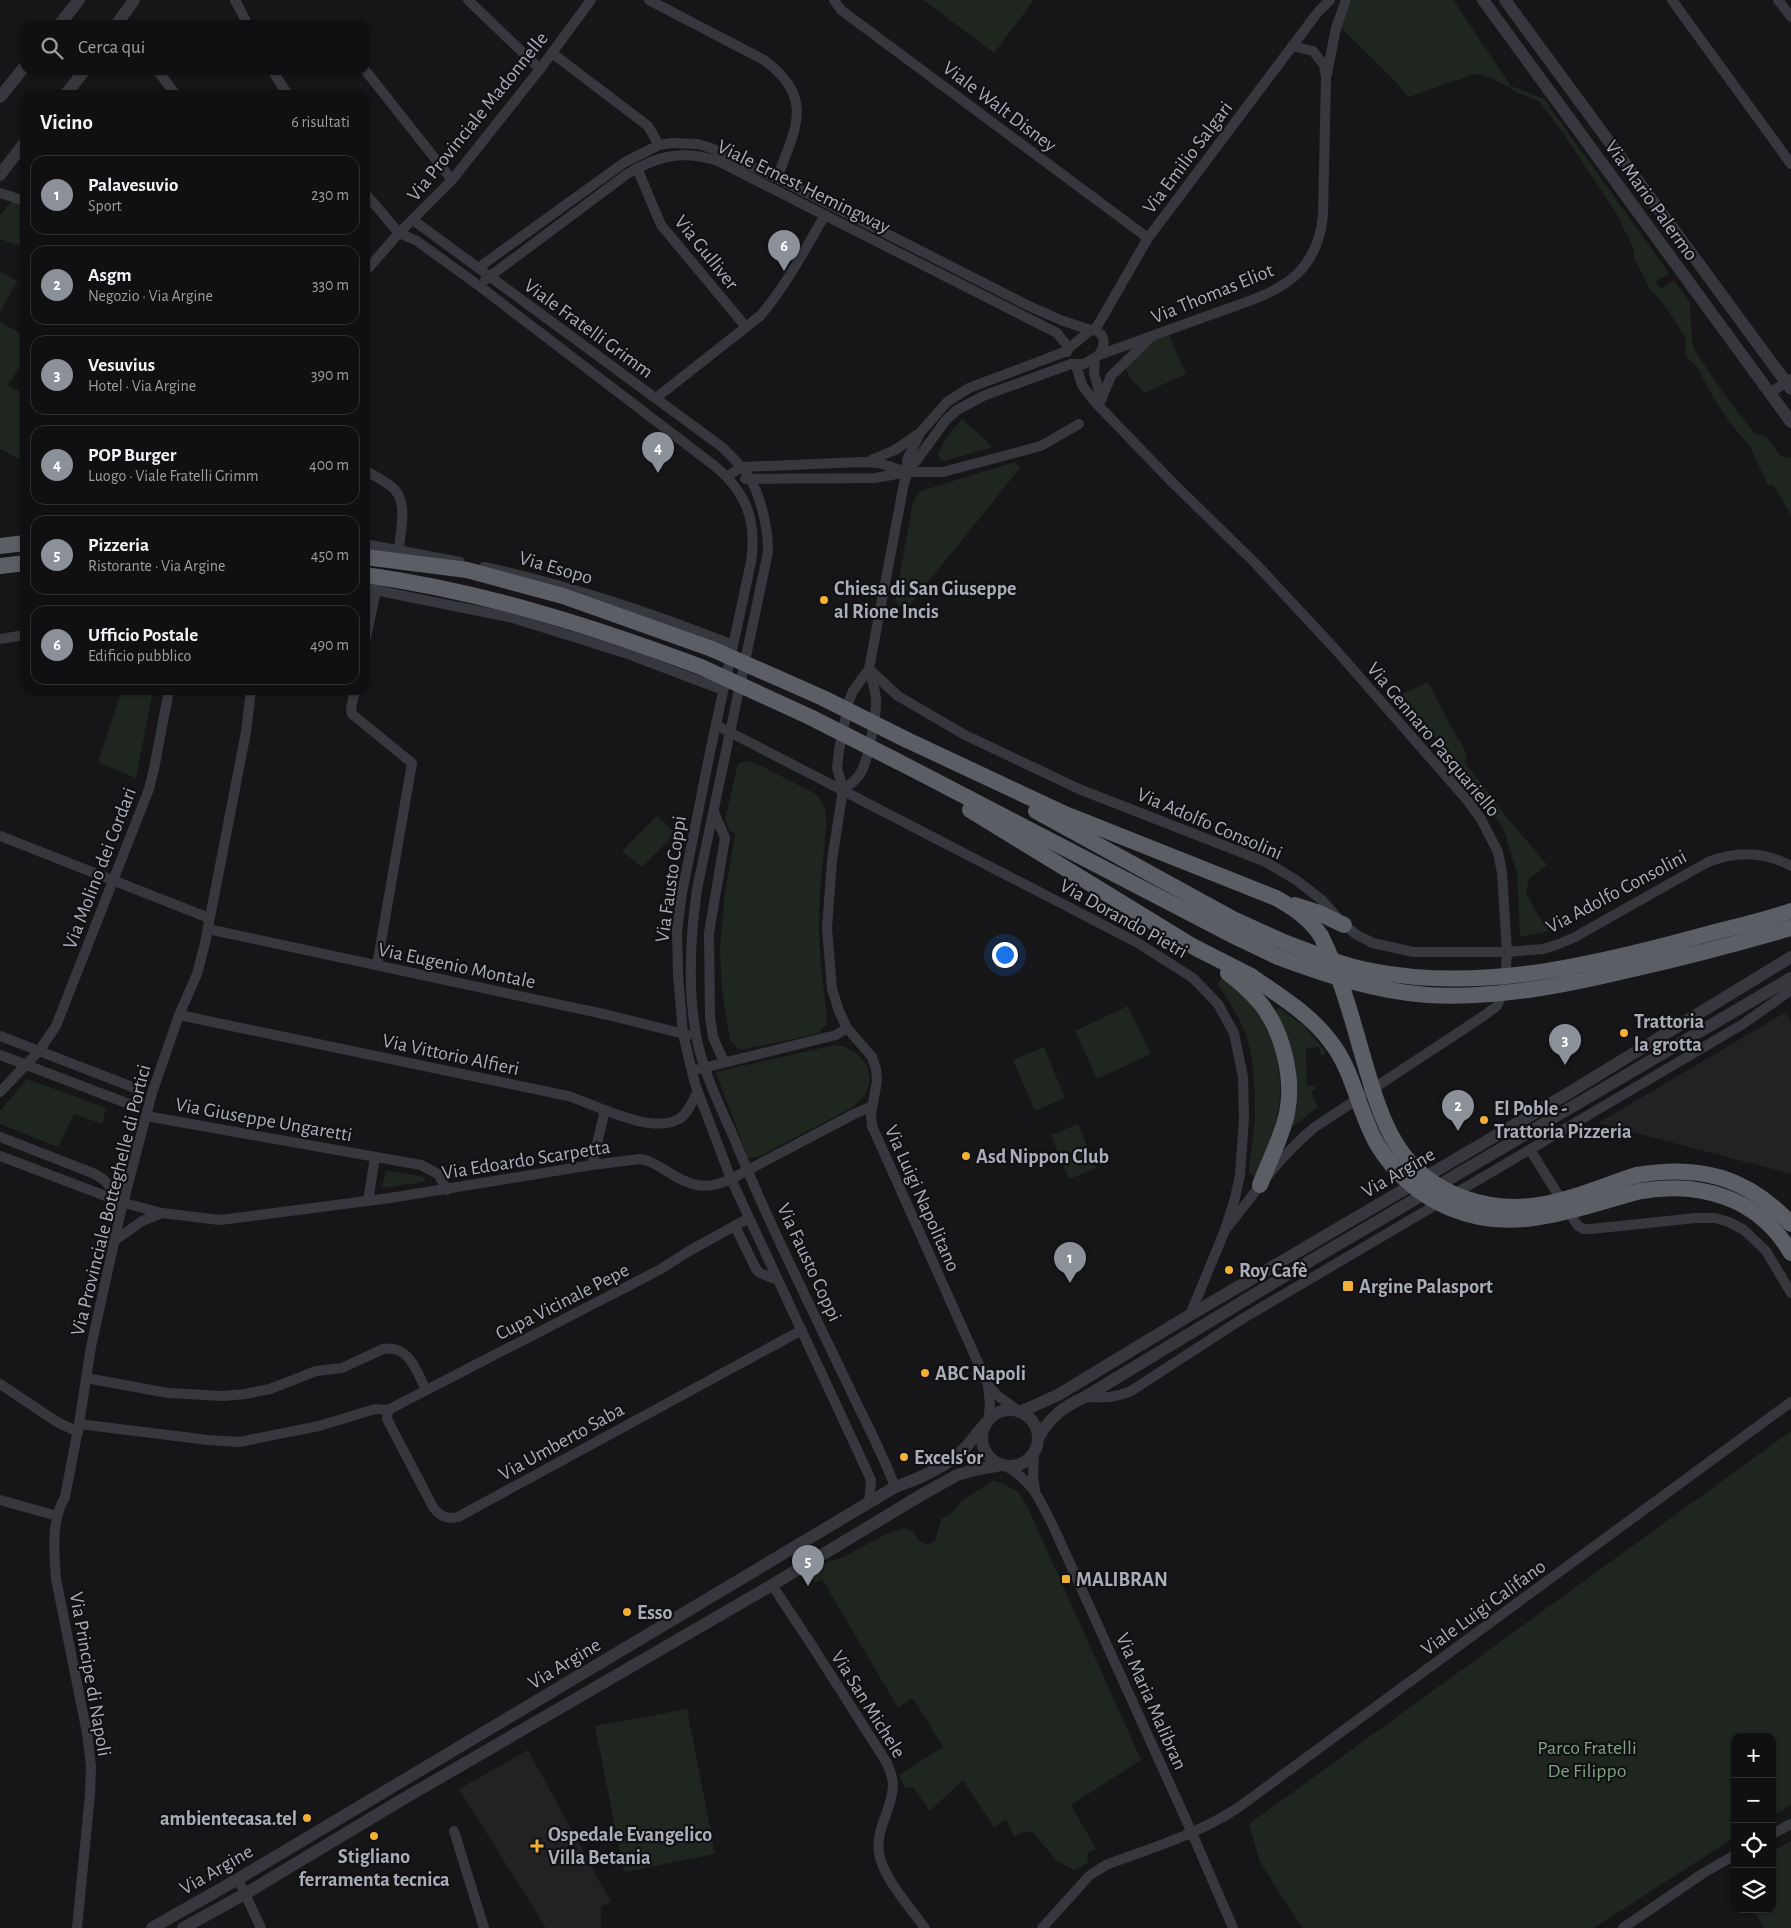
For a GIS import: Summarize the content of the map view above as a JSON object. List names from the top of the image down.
{
  "streets": {
    "street": [
      "Viale Walt Disney",
      "Via Provinciale Madonnelle",
      "Via Emilio Salgari",
      "Viale Ernest Hemingway",
      "Via Mario Palermo",
      "Via Gulliver",
      "Via Thomas Eliot",
      "Viale Fratelli Grimm",
      "Via Esopo",
      "Via Gennaro Pasquariello",
      "Via Adolfo Consolini",
      "Via Molino dei Cordari",
      "Via Fausto Coppi",
      "Via Dorando Pietri",
      "Via Eugenio Montale",
      "Via Vittorio Alfieri",
      "Via Giuseppe Ungaretti",
      "Via Edoardo Scarpetta",
      "Via Argine",
      "Via Luigi Napolitano",
      "Via Provinciale Botteghelle di Portici",
      "Cupa Vicinale Pepe",
      "Via Umberto Saba",
      "Viale Luigi Califano",
      "Via Principe di Napoli",
      "Via Maria Malibran",
      "Via San Michele"
    ]
  },
  "crossings": [
    ["Viale Walt Disney", "Via Emilio Salgari"],
    ["Via Provinciale Madonnelle", "Viale Fratelli Grimm"],
    ["Via Emilio Salgari", "Viale Ernest Hemingway"],
    ["Via Emilio Salgari", "Via Thomas Eliot"],
    ["Viale Ernest Hemingway", "Via Gulliver"],
    ["Viale Ernest Hemingway", "Viale Fratelli Grimm"],
    ["Viale Ernest Hemingway", "Via Gennaro Pasquariello"],
    ["Viale Fratelli Grimm", "Via Fausto Coppi"],
    ["Viale Fratelli Grimm", "Via Luigi Napolitano"],
    ["Via Esopo", "Via Fausto Coppi"],
    ["Via Gennaro Pasquariello", "Via Adolfo Consolini"],
    ["Via Gennaro Pasquariello", "Via Dorando Pietri"],
    ["Via Adolfo Consolini", "Via Luigi Napolitano"],
    ["Via Fausto Coppi", "Via Dorando Pietri"],
    ["Via Fausto Coppi", "Via Eugenio Montale"],
    ["Via Fausto Coppi", "Via Vittorio Alfieri"],
    ["Via Fausto Coppi", "Via Edoardo Scarpetta"],
    ["Via Fausto Coppi", "Via Argine"],
    ["Via Fausto Coppi", "Cupa Vicinale Pepe"],
    ["Via Fausto Coppi", "Via Umberto Saba"],
    ["Via Dorando Pietri", "Via Argine"],
    ["Via Dorando Pietri", "Via Luigi Napolitano"],
    ["Via Eugenio Montale", "Via Provinciale Botteghelle di Portici"],
    ["Via Vittorio Alfieri", "Via Provinciale Botteghelle di Portici"],
    ["Via Giuseppe Ungaretti", "Via Edoardo Scarpetta"],
    ["Via Giuseppe Ungaretti", "Via Provinciale Botteghelle di Portici"],
    ["Via Edoardo Scarpetta", "Via Luigi Napolitano"],
    ["Via Edoardo Scarpetta", "Via Provinciale Botteghelle di Portici"],
    ["Via Argine", "Via Luigi Napolitano"],
    ["Via Argine", "Via Maria Malibran"],
    ["Via Argine", "Via San Michele"],
    ["Via Luigi Napolitano", "Via Maria Malibran"],
    ["Via Provinciale Botteghelle di Portici", "Via Principe di Napoli"],
    ["Cupa Vicinale Pepe", "Via Umberto Saba"],
    ["Viale Luigi Califano", "Via Maria Malibran"]
  ],
  "parks": ["Parco Fratelli De Filippo"],
  "places": {
    "other": [
      "Chiesa di San Giuseppe al Rione Incis",
      "Trattoria la grotta",
      "El Poble - Trattoria Pizzeria",
      "Asd Nippon Club",
      "Roy Cafè",
      "ABC Napoli",
      "Excels'or",
      "Esso",
      "ambientecasa.tel",
      "Stigliano ferramenta tecnica"
    ],
    "transit": ["Argine Palasport", "MALIBRAN"],
    "health": ["Ospedale Evangelico Villa Betania"]
  },
  "page": {
    "search": "Cerca qui",
    "heading": ["Vicino", "6 risultati"],
    "list": [
      {
        "mark": "1",
        "name": "Palavesuvio",
        "note": "Sport",
        "value": "230 m"
      },
      {
        "mark": "2",
        "name": "Asgm",
        "note": "Negozio · Via Argine",
        "value": "330 m"
      },
      {
        "mark": "3",
        "name": "Vesuvius",
        "note": "Hotel · Via Argine",
        "value": "390 m"
      },
      {
        "mark": "4",
        "name": "POP Burger",
        "note": "Luogo · Viale Fratelli Grimm",
        "value": "400 m"
      },
      {
        "mark": "5",
        "name": "Pizzeria",
        "note": "Ristorante · Via Argine",
        "value": "450 m"
      },
      {
        "mark": "6",
        "name": "Ufficio Postale",
        "note": "Edificio pubblico",
        "value": "490 m"
      }
    ],
    "pins": [
      "6",
      "4",
      "3",
      "2",
      "1",
      "5"
    ],
    "map_buttons": ["+", "−"]
  }
}
